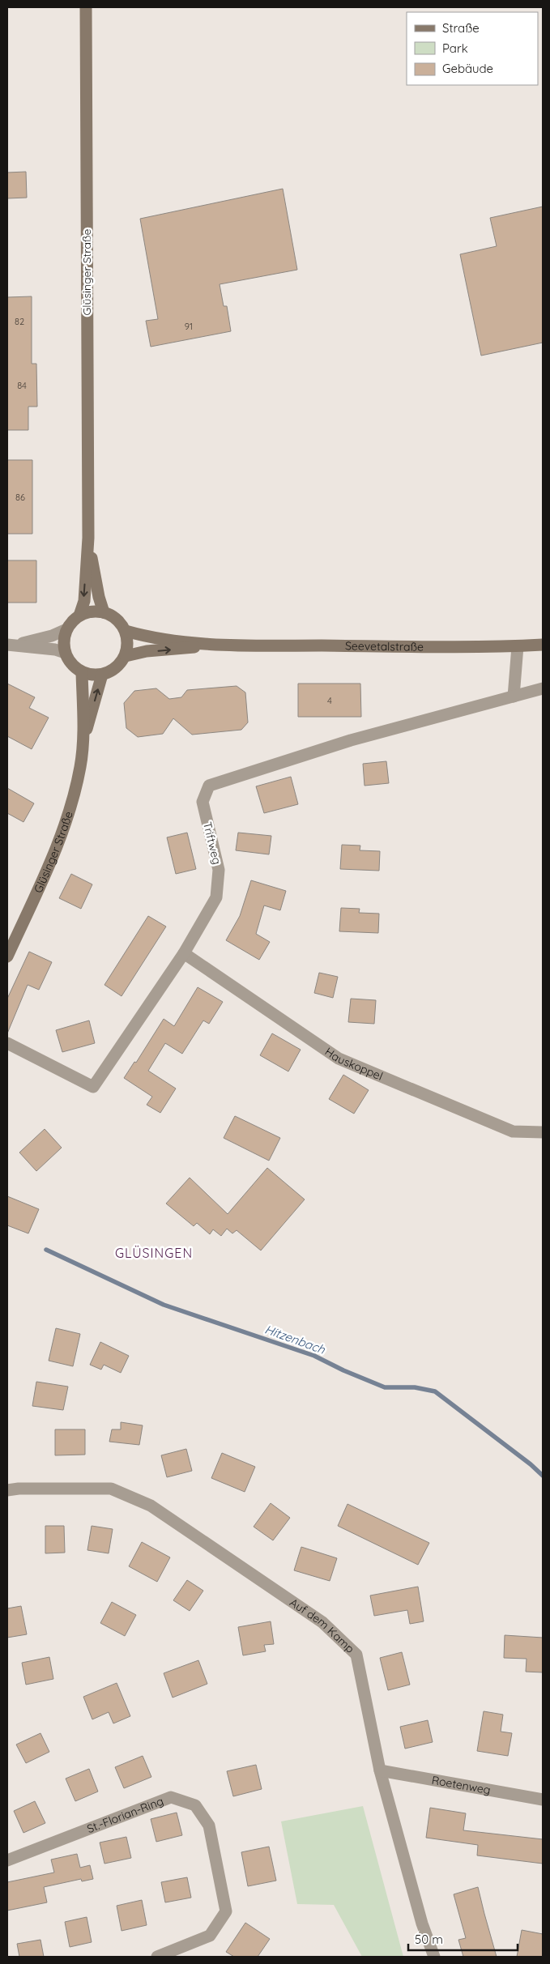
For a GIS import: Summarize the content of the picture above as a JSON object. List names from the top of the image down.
{
  "streets": {
    "main road": ["Glüsinger Straße", "Seevetalstraße"],
    "street": [
      "Triftweg",
      "Hauskoppel",
      "Auf dem Kamp",
      "Roetenweg",
      "St.-Florian-Ring"
    ]
  },
  "crossings": [
    ["Glüsinger Straße", "Seevetalstraße"],
    ["Triftweg", "Hauskoppel"],
    ["Auf dem Kamp", "Roetenweg"]
  ],
  "districts": ["GLÜSINGEN"],
  "water": ["Hitzenbach"],
  "house_numbers": [
    "82",
    "91",
    "84",
    "86",
    "4"
  ],
  "legend": ["Straße", "Park", "Gebäude"],
  "scale_bar": "50 m"
}
